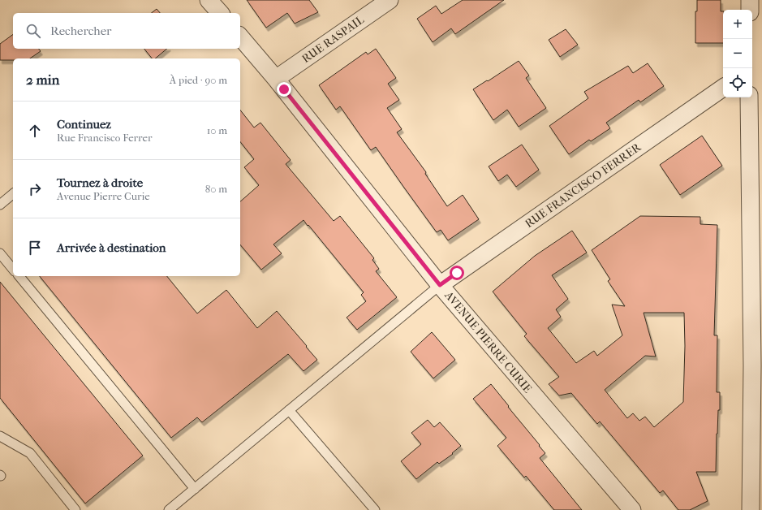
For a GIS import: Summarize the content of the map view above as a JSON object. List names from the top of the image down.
{
  "streets": {
    "street": ["RUE RASPAIL", "RUE FRANCISCO FERRER", "AVENUE PIERRE CURIE"]
  },
  "crossings": [
    ["RUE RASPAIL", "AVENUE PIERRE CURIE"],
    ["RUE FRANCISCO FERRER", "AVENUE PIERRE CURIE"]
  ],
  "page": {
    "map_buttons": ["+", "−"],
    "search": "Rechercher",
    "heading": ["2 min", "À pied · 90 m"],
    "list": [
      ["Continuez", "Rue Francisco Ferrer", "10 m"],
      ["Tournez à droite", "Avenue Pierre Curie", "80 m"],
      "Arrivée à destination"
    ]
  }
}
